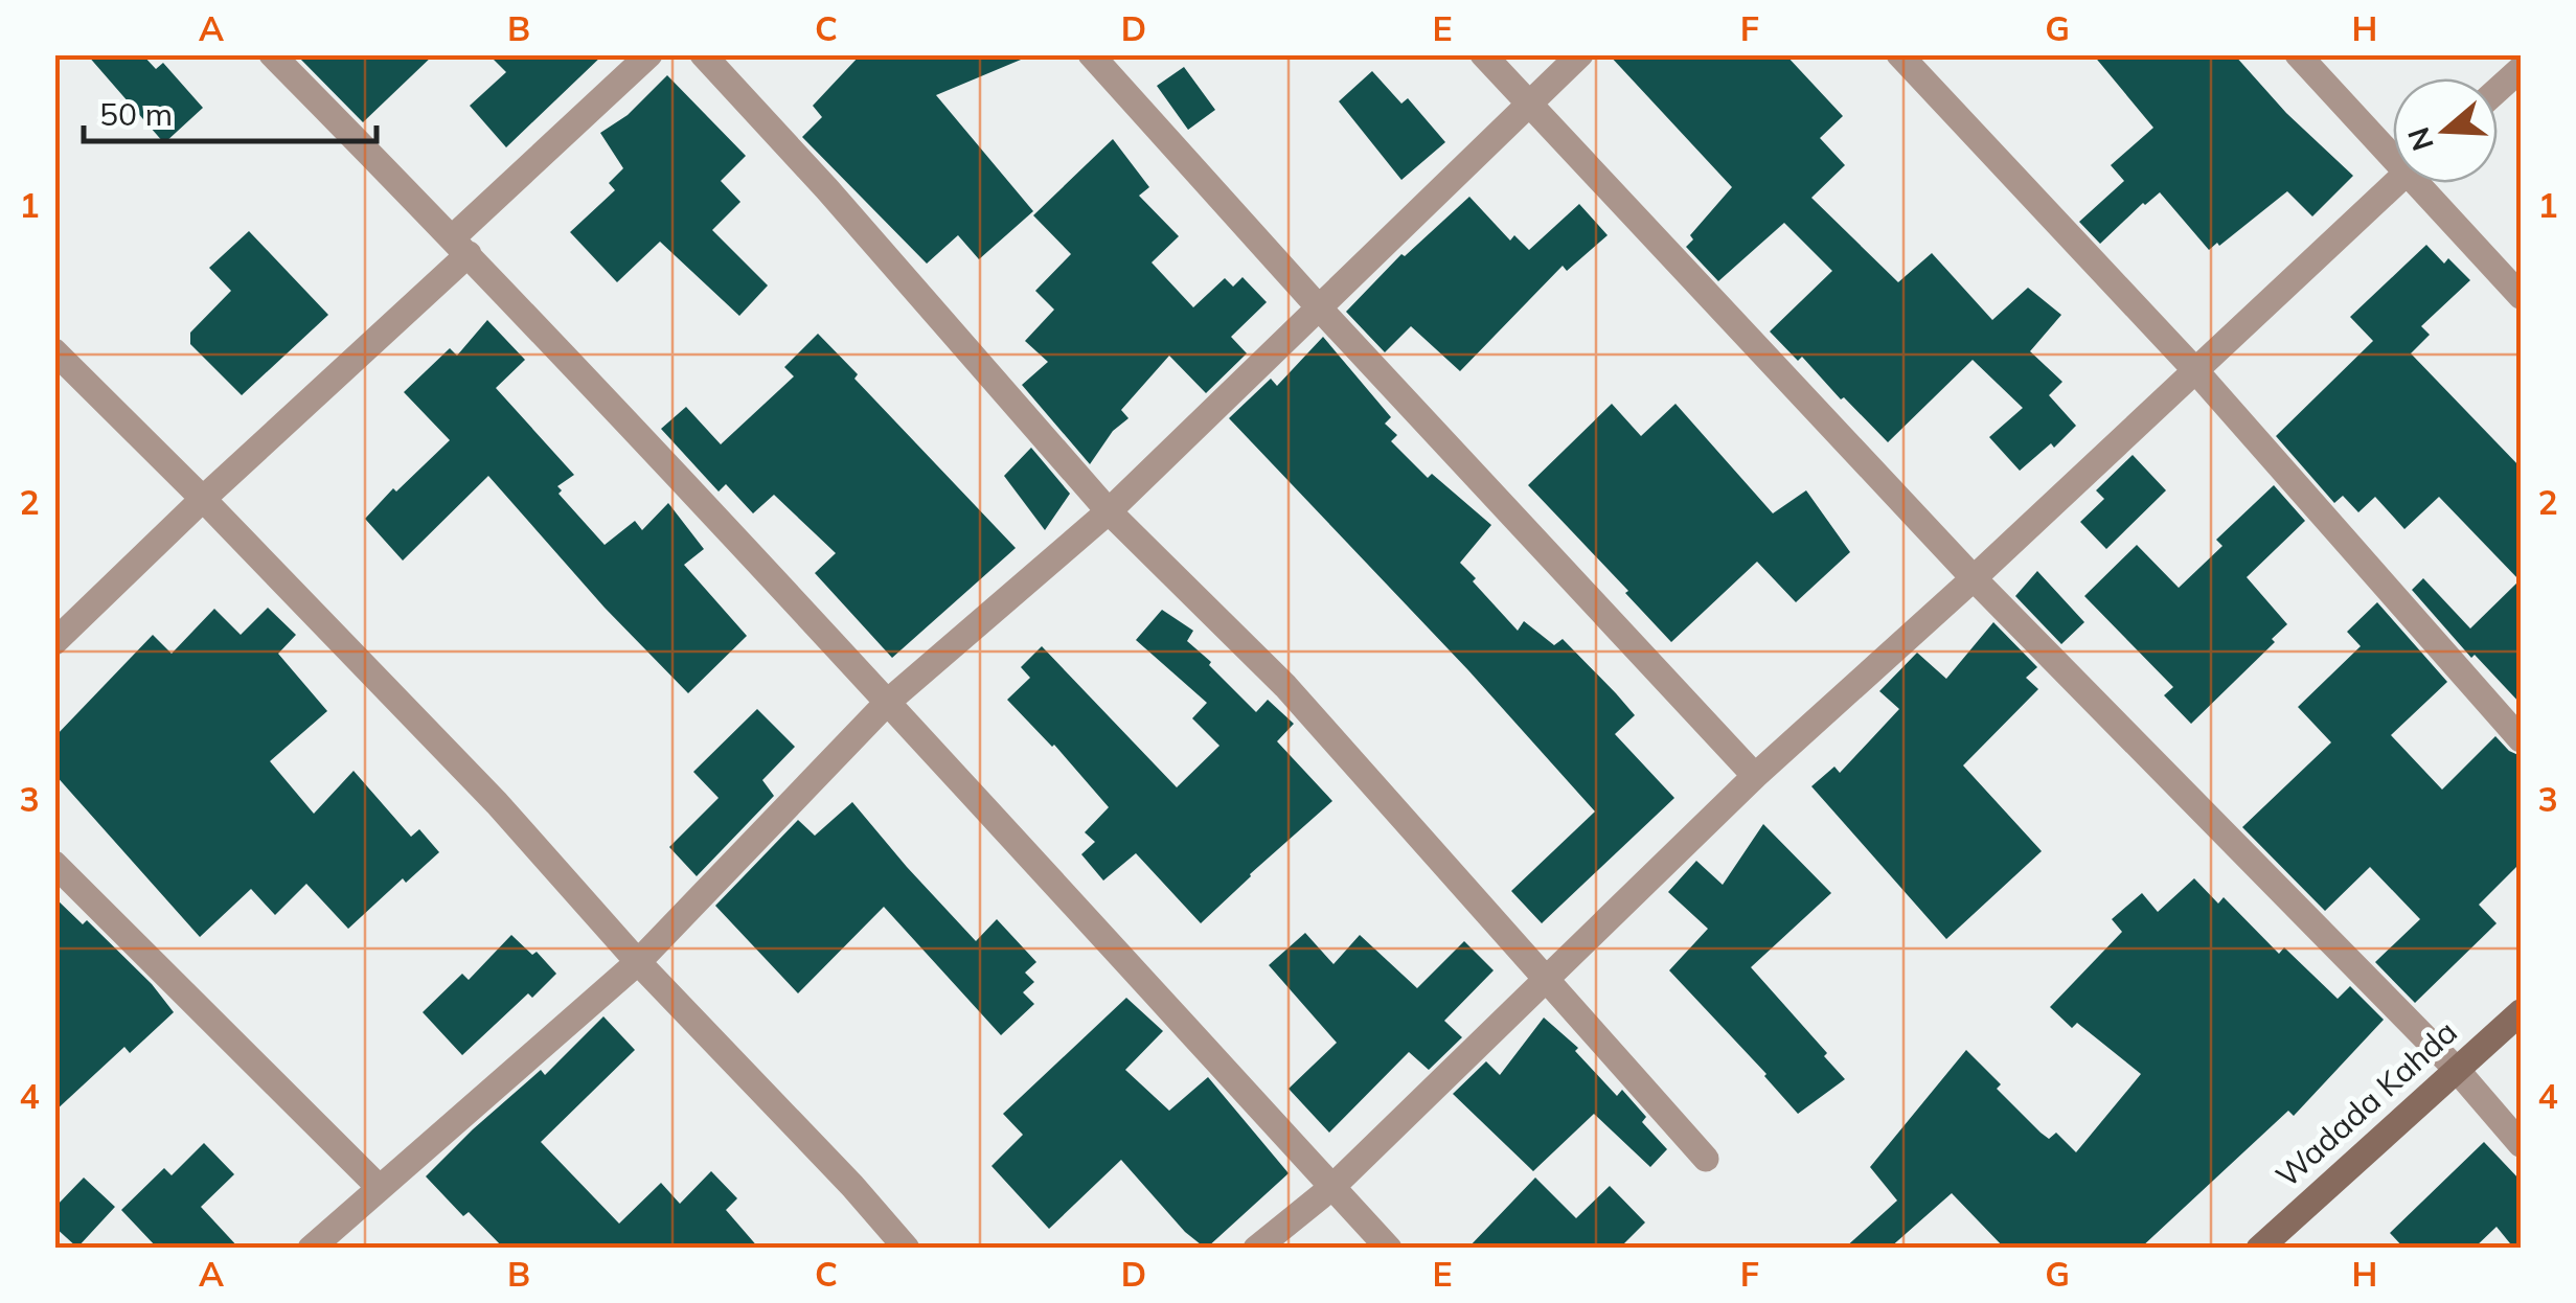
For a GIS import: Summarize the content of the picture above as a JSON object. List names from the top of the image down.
{
  "streets": {
    "main road": ["Wadada Kahda"]
  },
  "scale_bar": "50 m",
  "north": "left",
  "grid": {
    "columns": [
      "A",
      "B",
      "C",
      "D",
      "E",
      "F",
      "G",
      "H"
    ],
    "rows": [
      "1",
      "2",
      "3",
      "4"
    ]
  }
}
